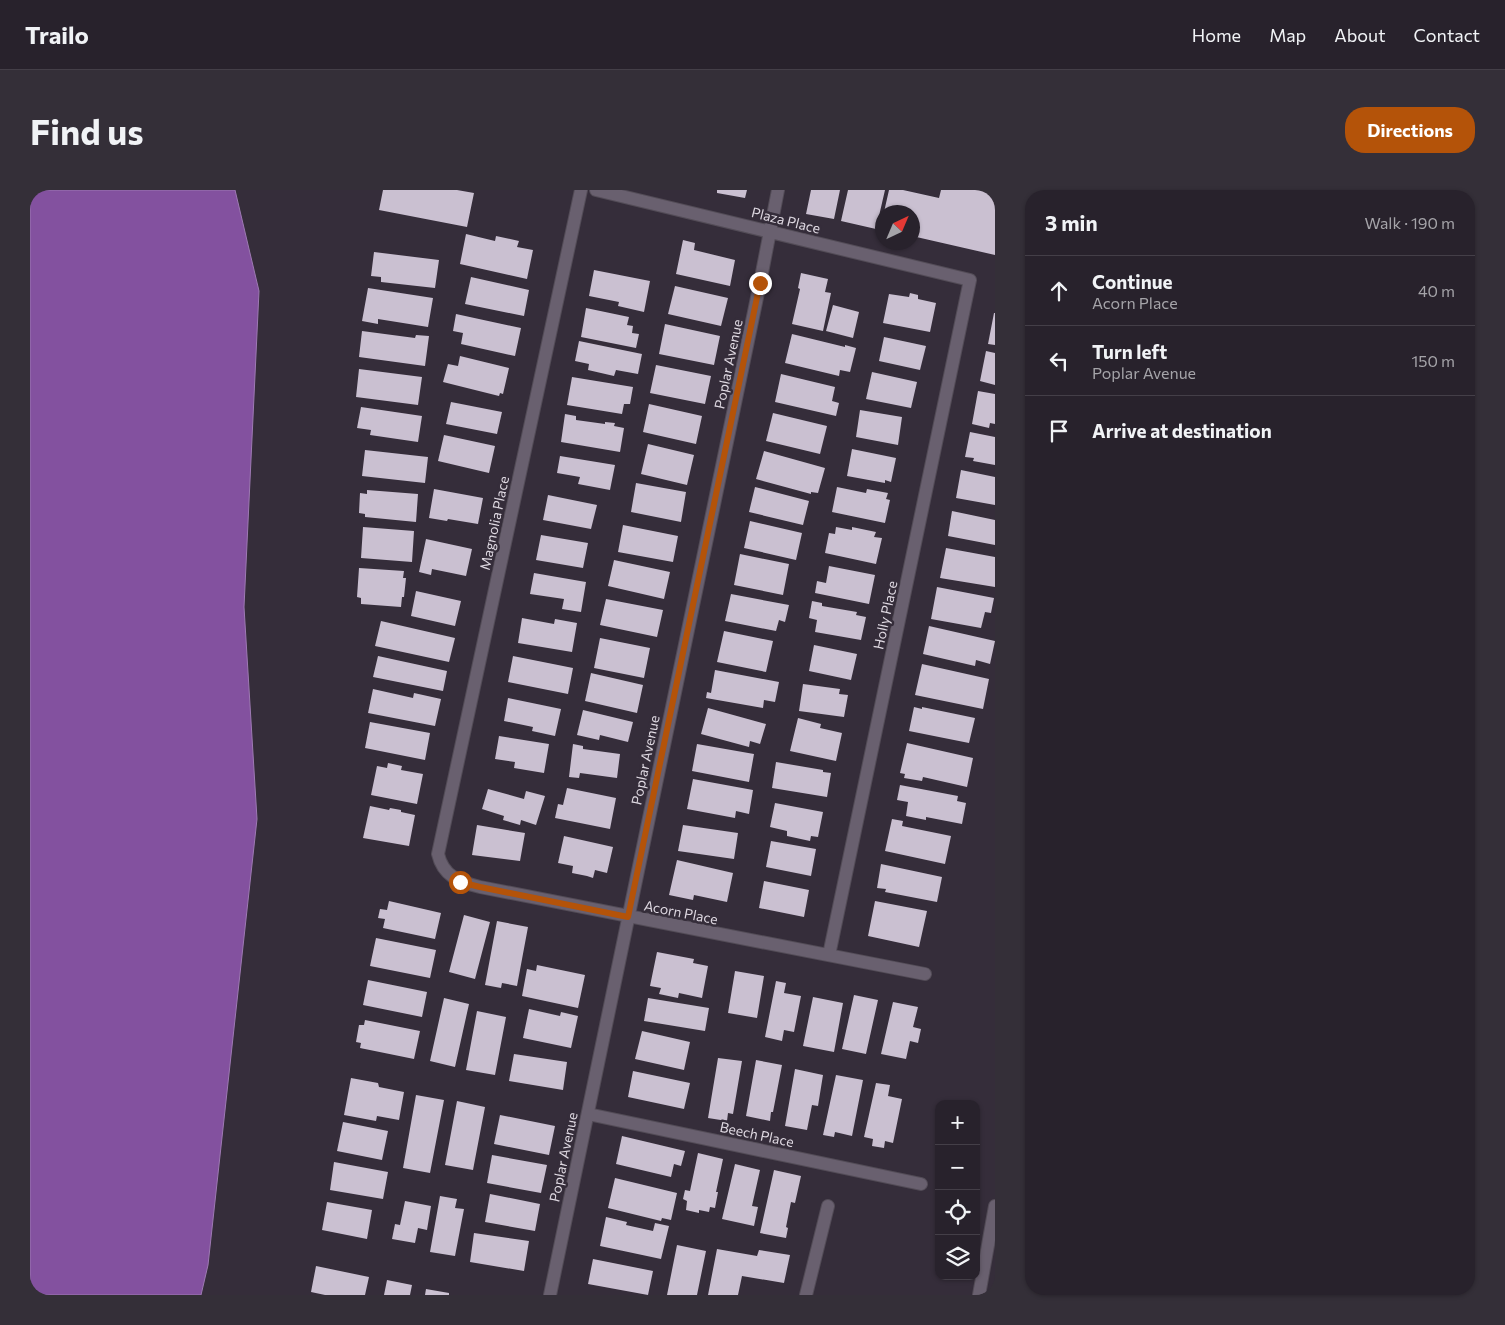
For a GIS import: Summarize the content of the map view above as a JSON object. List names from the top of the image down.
{
  "streets": {
    "street": [
      "Plaza Place",
      "Poplar Avenue",
      "Magnolia Place",
      "Holly Place",
      "Acorn Place",
      "Beech Place"
    ]
  },
  "crossings": [
    ["Plaza Place", "Poplar Avenue"],
    ["Plaza Place", "Holly Place"],
    ["Poplar Avenue", "Acorn Place"],
    ["Poplar Avenue", "Beech Place"],
    ["Magnolia Place", "Acorn Place"],
    ["Holly Place", "Acorn Place"]
  ],
  "north": "top right",
  "page": {
    "header": "Trailo",
    "nav": [
      "Home",
      "Map",
      "About",
      "Contact"
    ],
    "buttons": "Directions",
    "title": "Find us",
    "heading": ["3 min", "Walk · 190 m"],
    "list": [
      ["Continue", "Acorn Place", "40 m"],
      ["Turn left", "Poplar Avenue", "150 m"],
      "Arrive at destination"
    ],
    "map_buttons": ["+", "−"]
  }
}
